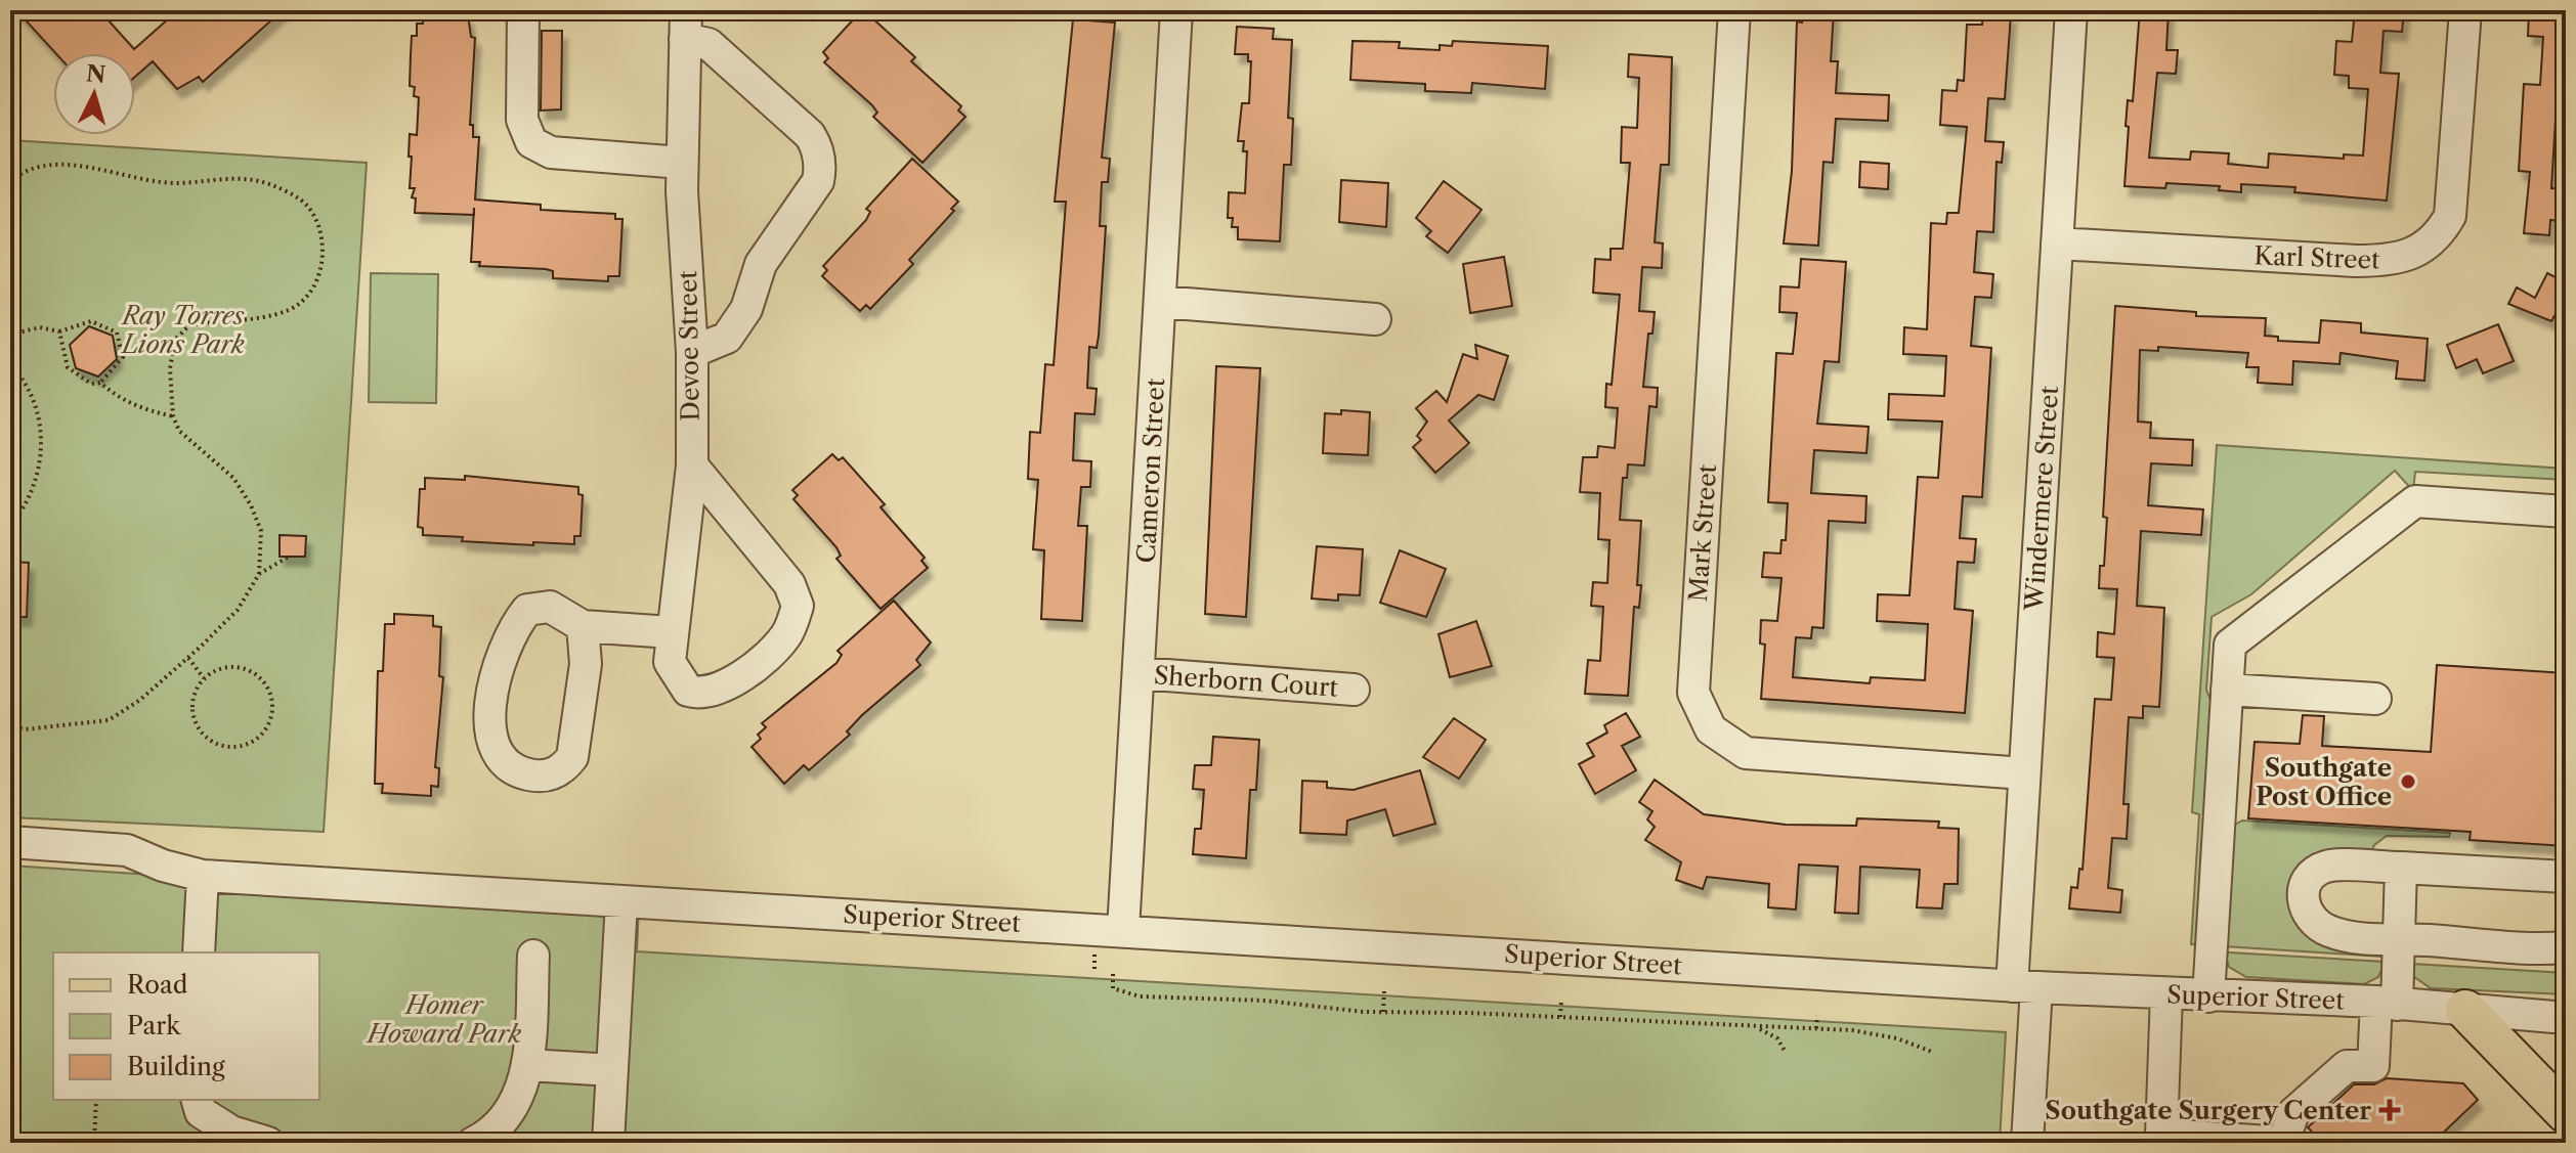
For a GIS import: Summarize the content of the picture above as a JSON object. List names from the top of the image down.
{
  "streets": {
    "street": [
      "Karl Street",
      "Devoe Street",
      "Cameron Street",
      "Windermere Street",
      "Mark Street",
      "Sherborn Court",
      "Superior Street"
    ]
  },
  "crossings": [
    ["Karl Street", "Windermere Street"],
    ["Cameron Street", "Sherborn Court"],
    ["Cameron Street", "Superior Street"],
    ["Windermere Street", "Mark Street"],
    ["Windermere Street", "Superior Street"]
  ],
  "parks": ["Ray Torres Lions Park", "Homer Howard Park"],
  "places": {
    "other": ["Southgate Post Office"],
    "health": ["Southgate Surgery Center"]
  },
  "legend": ["Road", "Park", "Building"],
  "north": "top"
}
